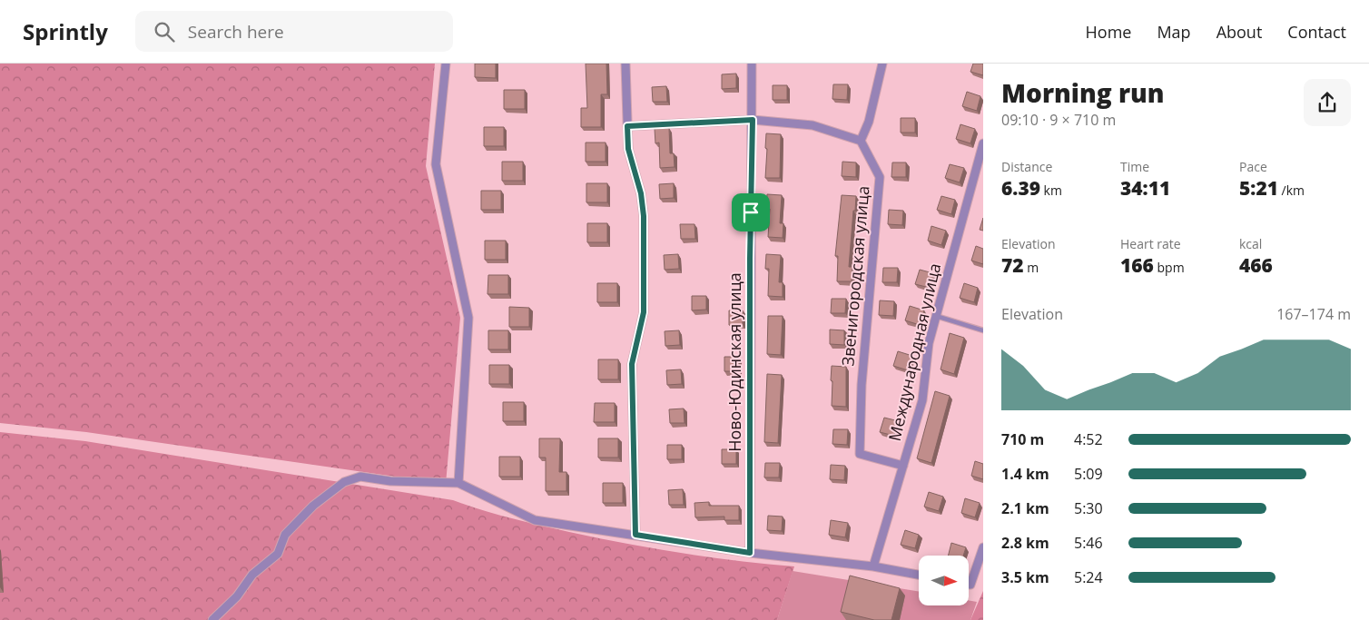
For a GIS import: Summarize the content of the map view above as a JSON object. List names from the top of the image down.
{
  "streets": {
    "street": ["Звенигородская улица", "Международная улица", "Ново-Юдинская улица"]
  },
  "crossings": [
    ["Звенигородская улица", "Международная улица"]
  ],
  "north": "right",
  "page": {
    "header": "Sprintly",
    "search": "Search here",
    "nav": [
      "Home",
      "Map",
      "About",
      "Contact"
    ],
    "heading": ["Morning run", "09:10 · 9 × 710 m"],
    "stats": [
      ["Distance", "6.39 km"],
      ["Time", "34:11"],
      ["Pace", "5:21 /km"],
      ["Elevation", "72 m"],
      ["Heart rate", "166 bpm"],
      ["kcal", "466"]
    ],
    "chart": ["Elevation", "167–174 m"],
    "list": [
      {
        "name": "710 m",
        "note": "4:52"
      },
      {
        "name": "1.4 km",
        "note": "5:09"
      },
      {
        "name": "2.1 km",
        "note": "5:30"
      },
      {
        "name": "2.8 km",
        "note": "5:46"
      },
      {
        "name": "3.5 km",
        "note": "5:24"
      }
    ]
  }
}
